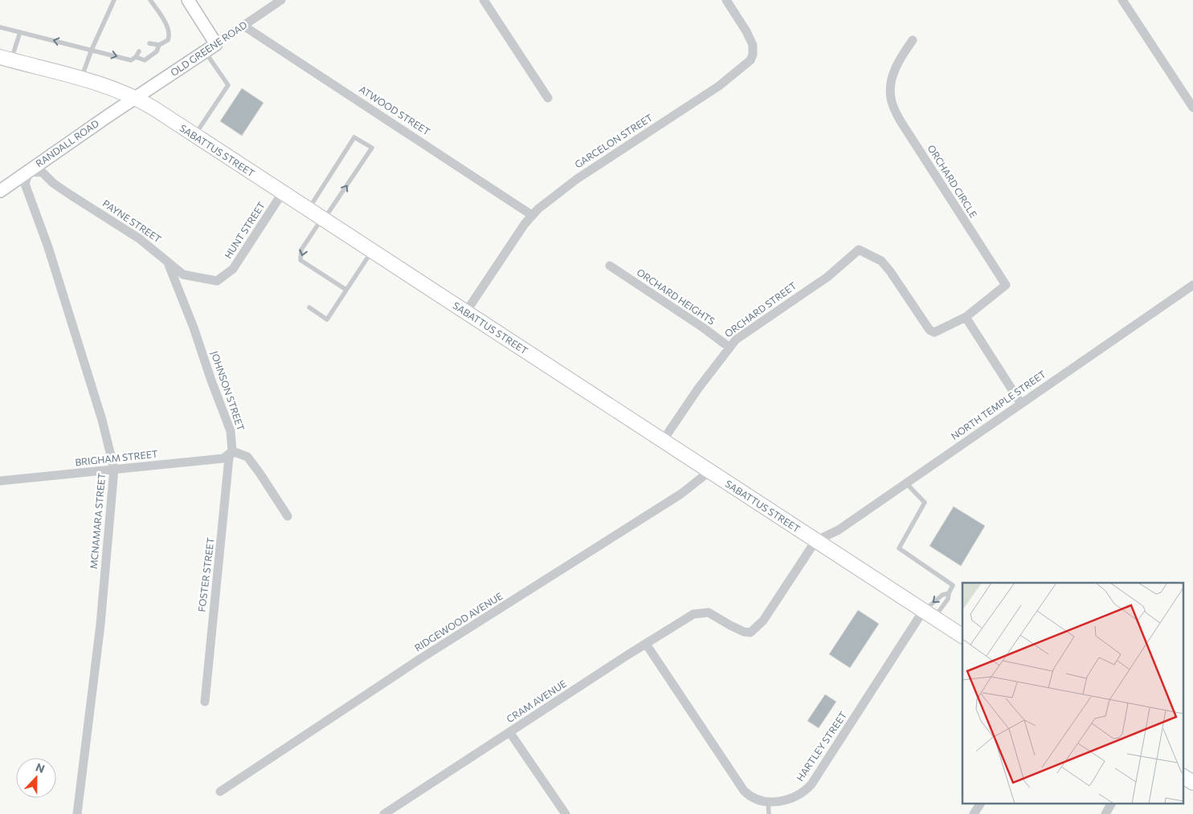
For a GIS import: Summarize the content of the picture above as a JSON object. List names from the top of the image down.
{
  "streets": {
    "main road": ["SABATTUS STREET"],
    "street": [
      "OLD GREENE ROAD",
      "ATWOOD STREET",
      "GARCELON STREET",
      "RANDALL ROAD",
      "ORCHARD CIRCLE",
      "PAYNE STREET",
      "HUNT STREET",
      "ORCHARD HEIGHTS",
      "ORCHARD STREET",
      "JOHNSON STREET",
      "NORTH TEMPLE STREET",
      "BRIGHAM STREET",
      "MCNAMARA STREET",
      "FOSTER STREET",
      "RIDGEWOOD AVENUE",
      "CRAM AVENUE",
      "HARTLEY STREET"
    ]
  },
  "crossings": [
    ["OLD GREENE ROAD", "ATWOOD STREET"],
    ["OLD GREENE ROAD", "RANDALL ROAD"],
    ["OLD GREENE ROAD", "SABATTUS STREET"],
    ["ATWOOD STREET", "GARCELON STREET"],
    ["GARCELON STREET", "SABATTUS STREET"],
    ["RANDALL ROAD", "SABATTUS STREET"],
    ["RANDALL ROAD", "PAYNE STREET"],
    ["RANDALL ROAD", "MCNAMARA STREET"],
    ["SABATTUS STREET", "HUNT STREET"],
    ["SABATTUS STREET", "ORCHARD STREET"],
    ["SABATTUS STREET", "NORTH TEMPLE STREET"],
    ["SABATTUS STREET", "RIDGEWOOD AVENUE"],
    ["SABATTUS STREET", "CRAM AVENUE"],
    ["SABATTUS STREET", "HARTLEY STREET"],
    ["ORCHARD CIRCLE", "ORCHARD STREET"],
    ["PAYNE STREET", "HUNT STREET"],
    ["PAYNE STREET", "JOHNSON STREET"],
    ["PAYNE STREET", "MCNAMARA STREET"],
    ["ORCHARD HEIGHTS", "ORCHARD STREET"],
    ["JOHNSON STREET", "BRIGHAM STREET"],
    ["JOHNSON STREET", "FOSTER STREET"],
    ["NORTH TEMPLE STREET", "CRAM AVENUE"],
    ["BRIGHAM STREET", "MCNAMARA STREET"],
    ["BRIGHAM STREET", "FOSTER STREET"],
    ["CRAM AVENUE", "HARTLEY STREET"]
  ],
  "north": "top"
}
